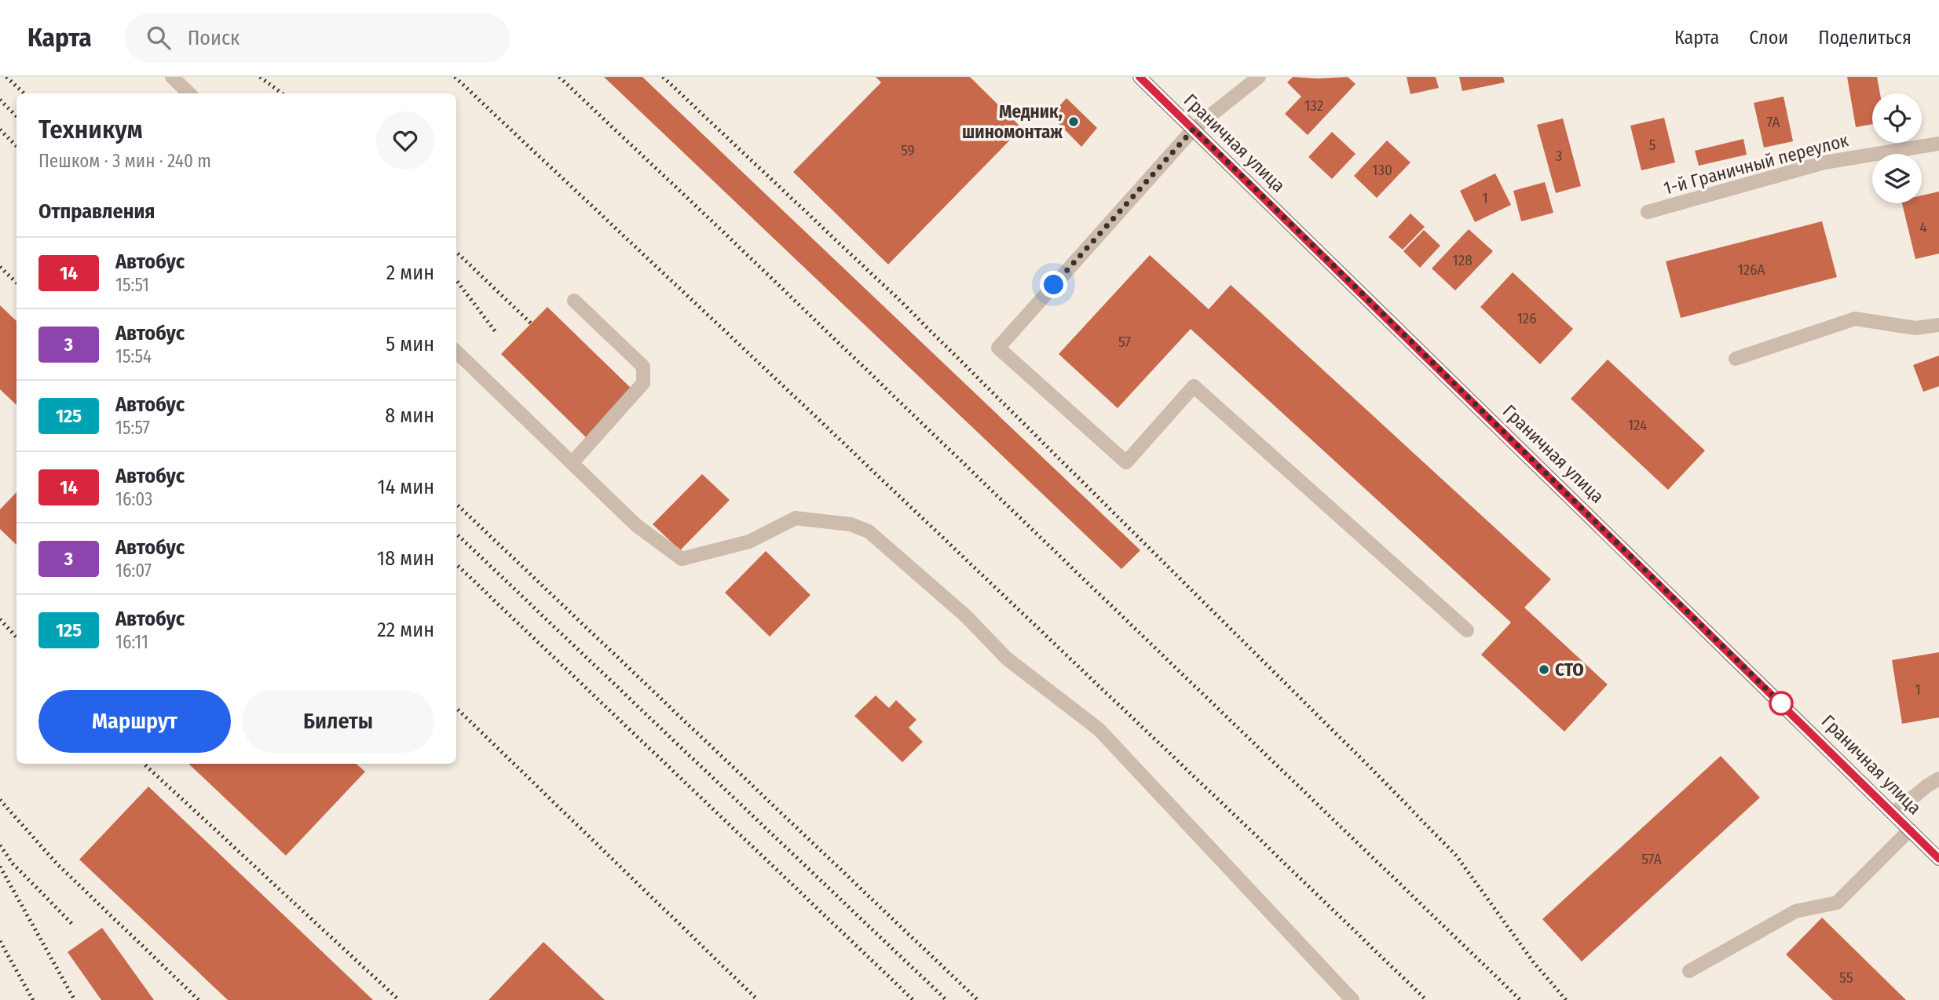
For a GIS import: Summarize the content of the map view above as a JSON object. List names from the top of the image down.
{
  "streets": {
    "main road": ["Граничная улица"],
    "street": ["1-й Граничный переулок"]
  },
  "places": ["Медник, шиномонтаж", "СТО"],
  "lines": ["bus line 14"],
  "house_numbers": [
    "132",
    "7А",
    "5",
    "59",
    "3",
    "130",
    "1",
    "4",
    "128",
    "126А",
    "126",
    "57",
    "124",
    "1",
    "57А",
    "55"
  ],
  "page": {
    "header": "Карта",
    "search": "Поиск",
    "nav": ["Карта", "Слои", "Поделиться"],
    "heading": [
      ["Техникум", "Пешком · 3 мин · 240 m"],
      "Отправления"
    ],
    "list": [
      {
        "mark": "14",
        "name": "Автобус",
        "note": "15:51",
        "value": "2 мин"
      },
      {
        "mark": "3",
        "name": "Автобус",
        "note": "15:54",
        "value": "5 мин"
      },
      {
        "mark": "125",
        "name": "Автобус",
        "note": "15:57",
        "value": "8 мин"
      },
      {
        "mark": "14",
        "name": "Автобус",
        "note": "16:03",
        "value": "14 мин"
      },
      {
        "mark": "3",
        "name": "Автобус",
        "note": "16:07",
        "value": "18 мин"
      },
      {
        "mark": "125",
        "name": "Автобус",
        "note": "16:11",
        "value": "22 мин"
      }
    ],
    "buttons": ["Маршрут", "Билеты"]
  }
}
